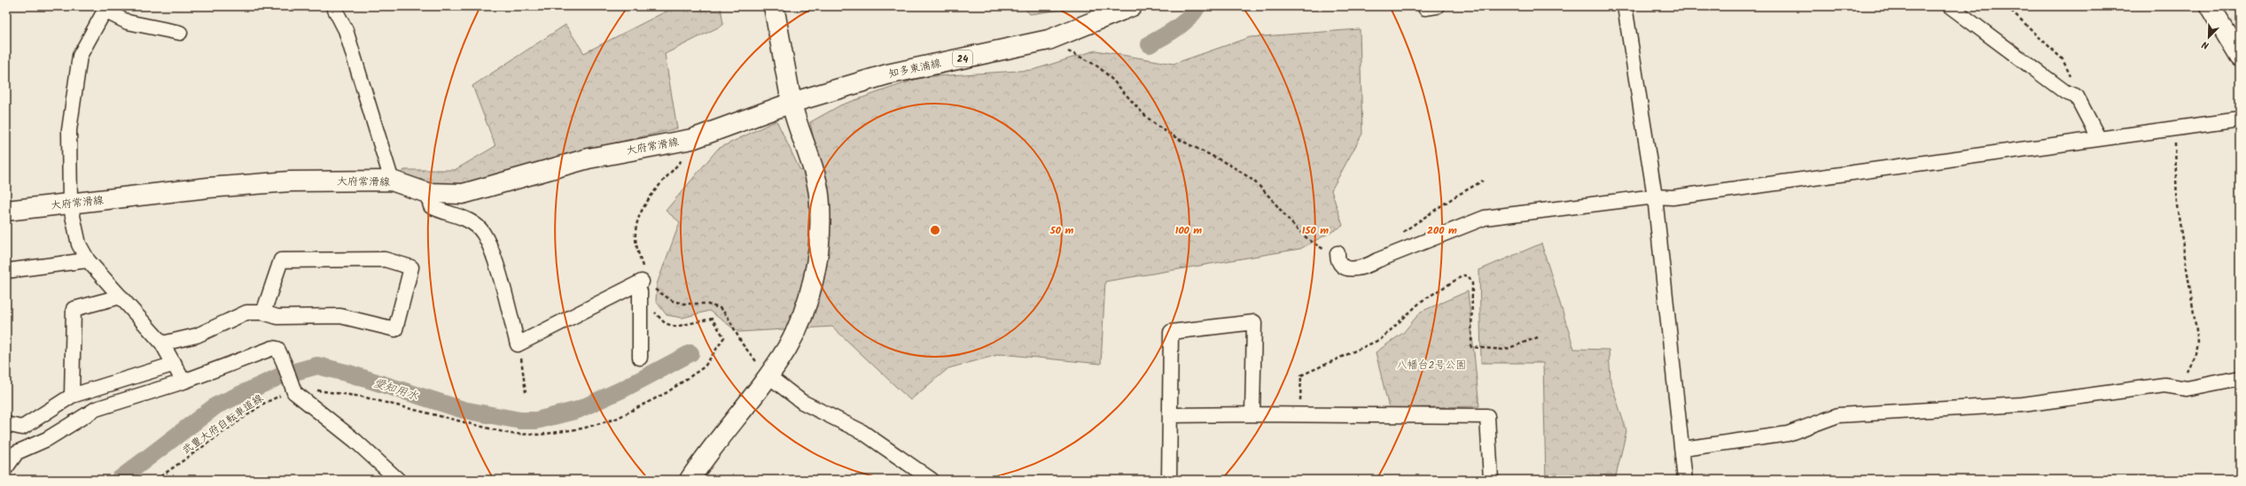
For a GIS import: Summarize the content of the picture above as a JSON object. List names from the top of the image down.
{
  "streets": {
    "main road": ["24", "知多東浦線", "大府常滑線"],
    "path": ["武豊大府自転車道線"]
  },
  "crossings": [
    ["知多東浦線", "大府常滑線"]
  ],
  "water": ["愛知用水"],
  "parks": ["八幡台2号公園"],
  "north": "bottom left",
  "rings": [
    "50 m",
    "100 m",
    "150 m",
    "200 m"
  ]
}
